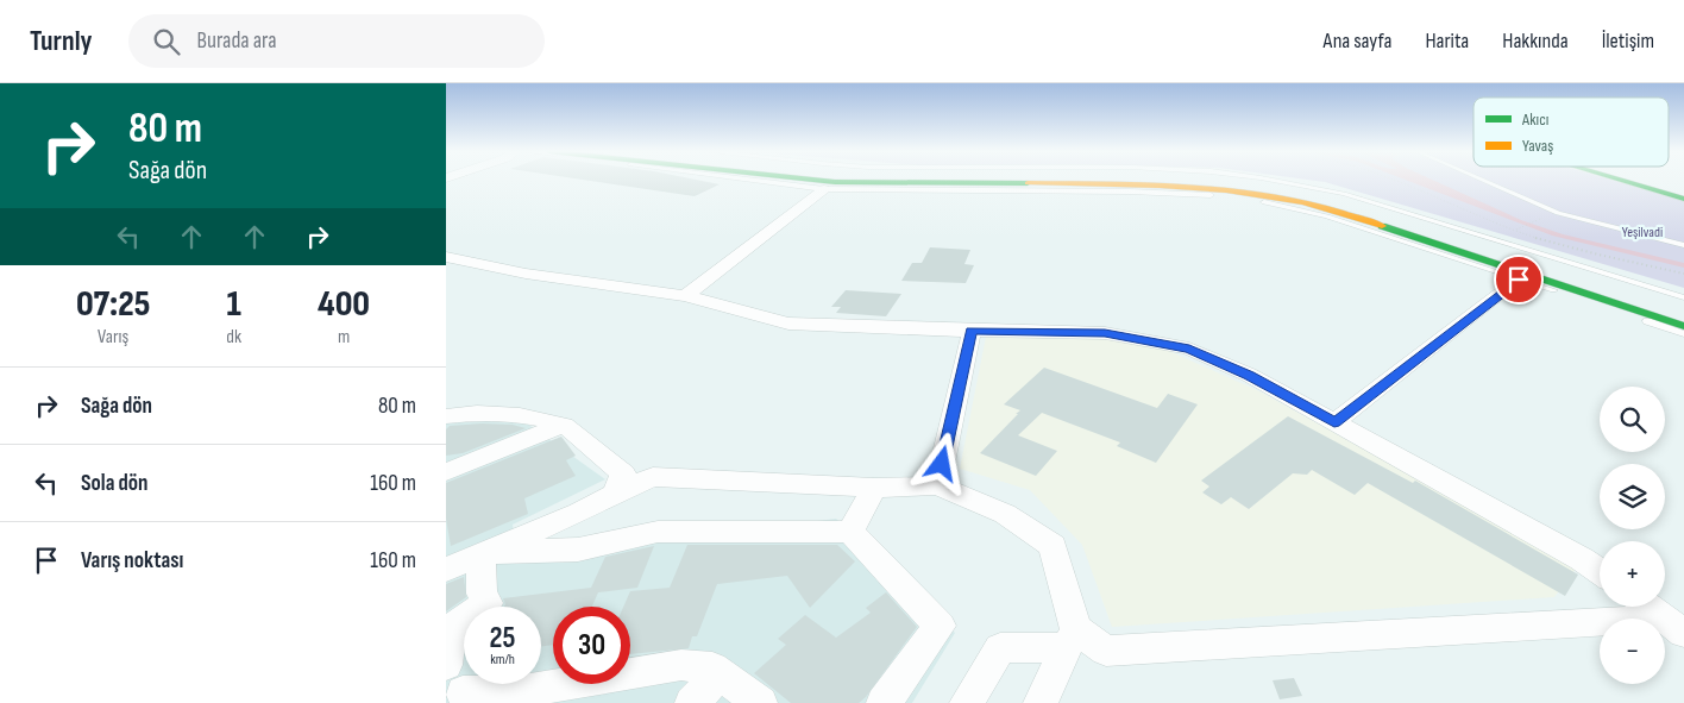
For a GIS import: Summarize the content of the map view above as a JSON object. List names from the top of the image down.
{
  "parks": ["Yeşilvadi"],
  "legend": ["Akıcı", "Yavaş"],
  "page": {
    "header": "Turnly",
    "search": "Burada ara",
    "nav": [
      "Ana sayfa",
      "Harita",
      "Hakkında",
      "İletişim"
    ],
    "turn": ["80 m", "Sağa dön"],
    "eta": [
      "07:25",
      "Varış",
      "1",
      "dk",
      "400",
      "m"
    ],
    "list": [
      {
        "name": "Sağa dön",
        "value": "80 m"
      },
      {
        "name": "Sola dön",
        "value": "160 m"
      },
      {
        "name": "Varış noktası",
        "value": "160 m"
      }
    ],
    "map_buttons": ["+", "−"],
    "speed": "25 km/h",
    "limit": "30"
  }
}
